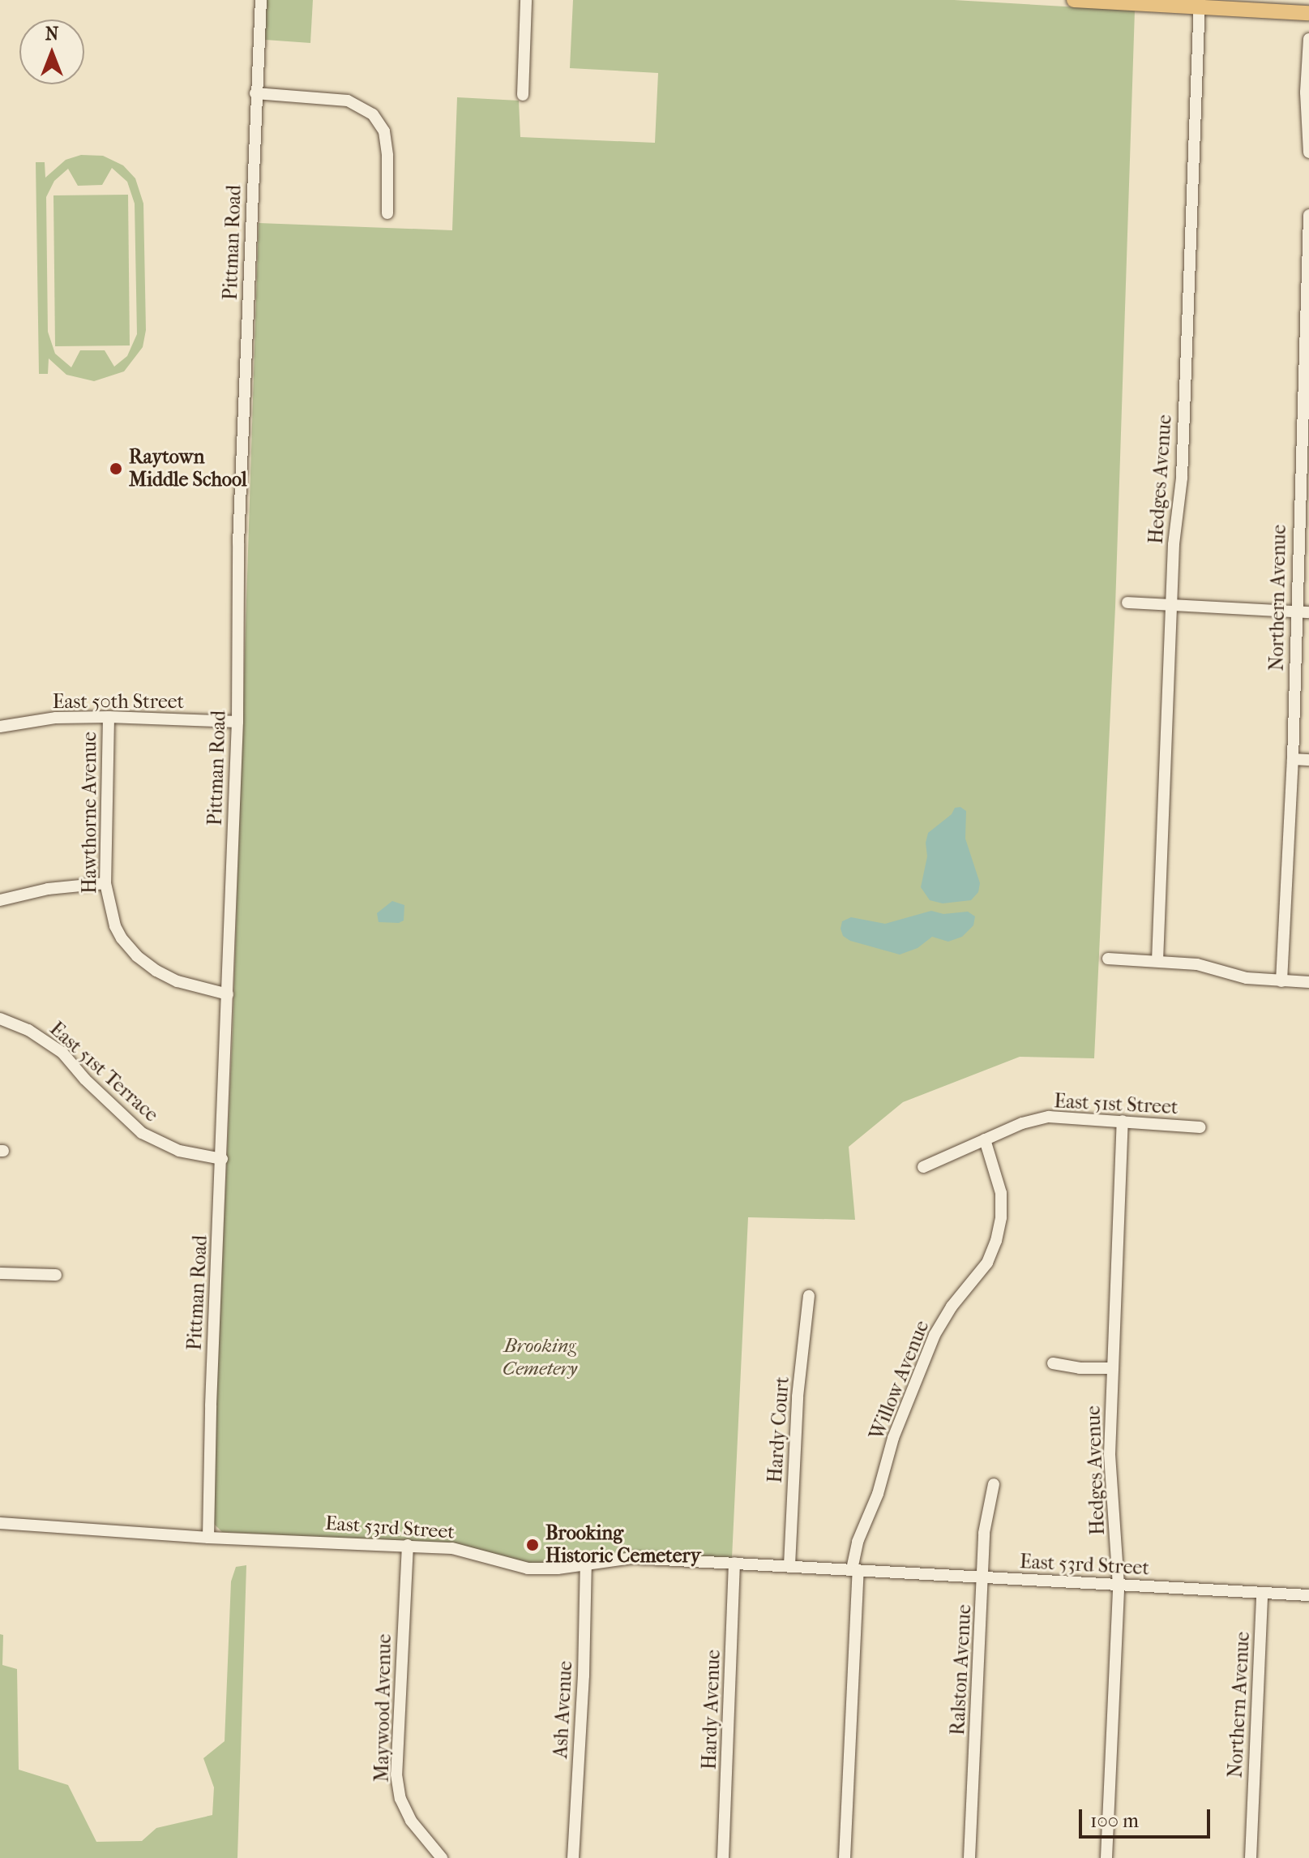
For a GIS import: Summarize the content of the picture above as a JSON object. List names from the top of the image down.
{
  "streets": {
    "street": [
      "Pittman Road",
      "Hedges Avenue",
      "Northern Avenue",
      "East 50th Street",
      "Hawthorne Avenue",
      "East 51st Terrace",
      "East 51st Street",
      "Willow Avenue",
      "Hardy Court",
      "East 53rd Street",
      "Ralston Avenue",
      "Maywood Avenue",
      "Ash Avenue",
      "Hardy Avenue"
    ]
  },
  "crossings": [
    ["Pittman Road", "East 50th Street"],
    ["Pittman Road", "Hawthorne Avenue"],
    ["Pittman Road", "East 51st Terrace"],
    ["Pittman Road", "East 53rd Street"],
    ["Hedges Avenue", "East 51st Street"],
    ["Hedges Avenue", "East 53rd Street"],
    ["Northern Avenue", "East 53rd Street"],
    ["East 50th Street", "Hawthorne Avenue"],
    ["East 51st Street", "Willow Avenue"],
    ["Willow Avenue", "East 53rd Street"],
    ["Hardy Court", "East 53rd Street"],
    ["East 53rd Street", "Ralston Avenue"],
    ["East 53rd Street", "Maywood Avenue"],
    ["East 53rd Street", "Ash Avenue"],
    ["East 53rd Street", "Hardy Avenue"]
  ],
  "parks": ["Brooking Cemetery"],
  "places": ["Raytown Middle School", "Brooking Historic Cemetery"],
  "scale_bar": "100 m",
  "north": "top"
}
